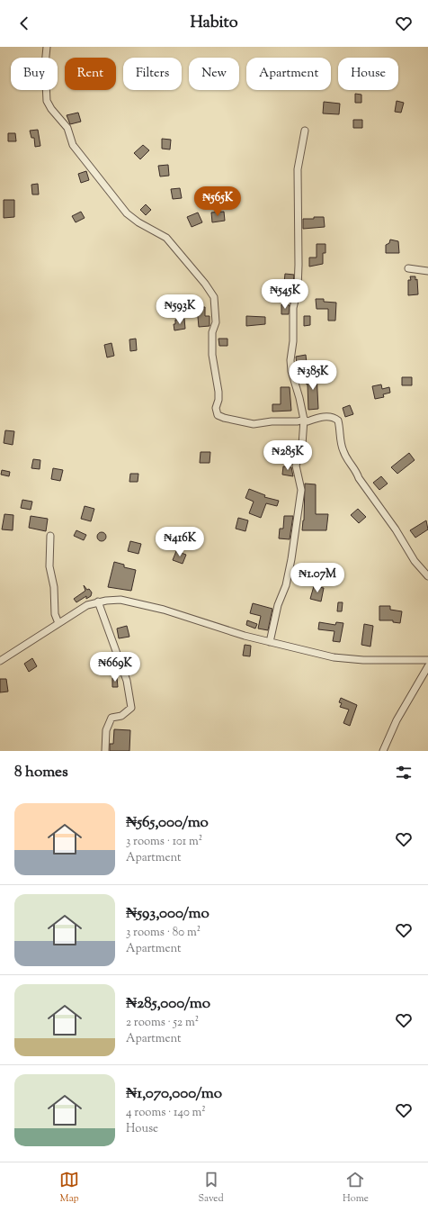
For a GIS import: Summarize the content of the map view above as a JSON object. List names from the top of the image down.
{
  "page": {
    "header": "Habito",
    "chip": [
      "Buy",
      "Rent",
      "Filters",
      "New",
      "Apartment",
      "House"
    ],
    "price": [
      "₦565K",
      "₦545K",
      "₦593K",
      "₦385K",
      "₦285K",
      "₦416K",
      "₦1.07M",
      "₦669K"
    ],
    "heading": "8 homes",
    "list": [
      {
        "name": "₦565,000/mo",
        "note": "3 rooms · 101 m² · Apartment"
      },
      {
        "name": "₦593,000/mo",
        "note": "3 rooms · 80 m² · Apartment"
      },
      {
        "name": "₦285,000/mo",
        "note": "2 rooms · 52 m² · Apartment"
      },
      {
        "name": "₦1,070,000/mo",
        "note": "4 rooms · 140 m² · House"
      }
    ],
    "tabs": ["Map", "Saved", "Home"]
  }
}
